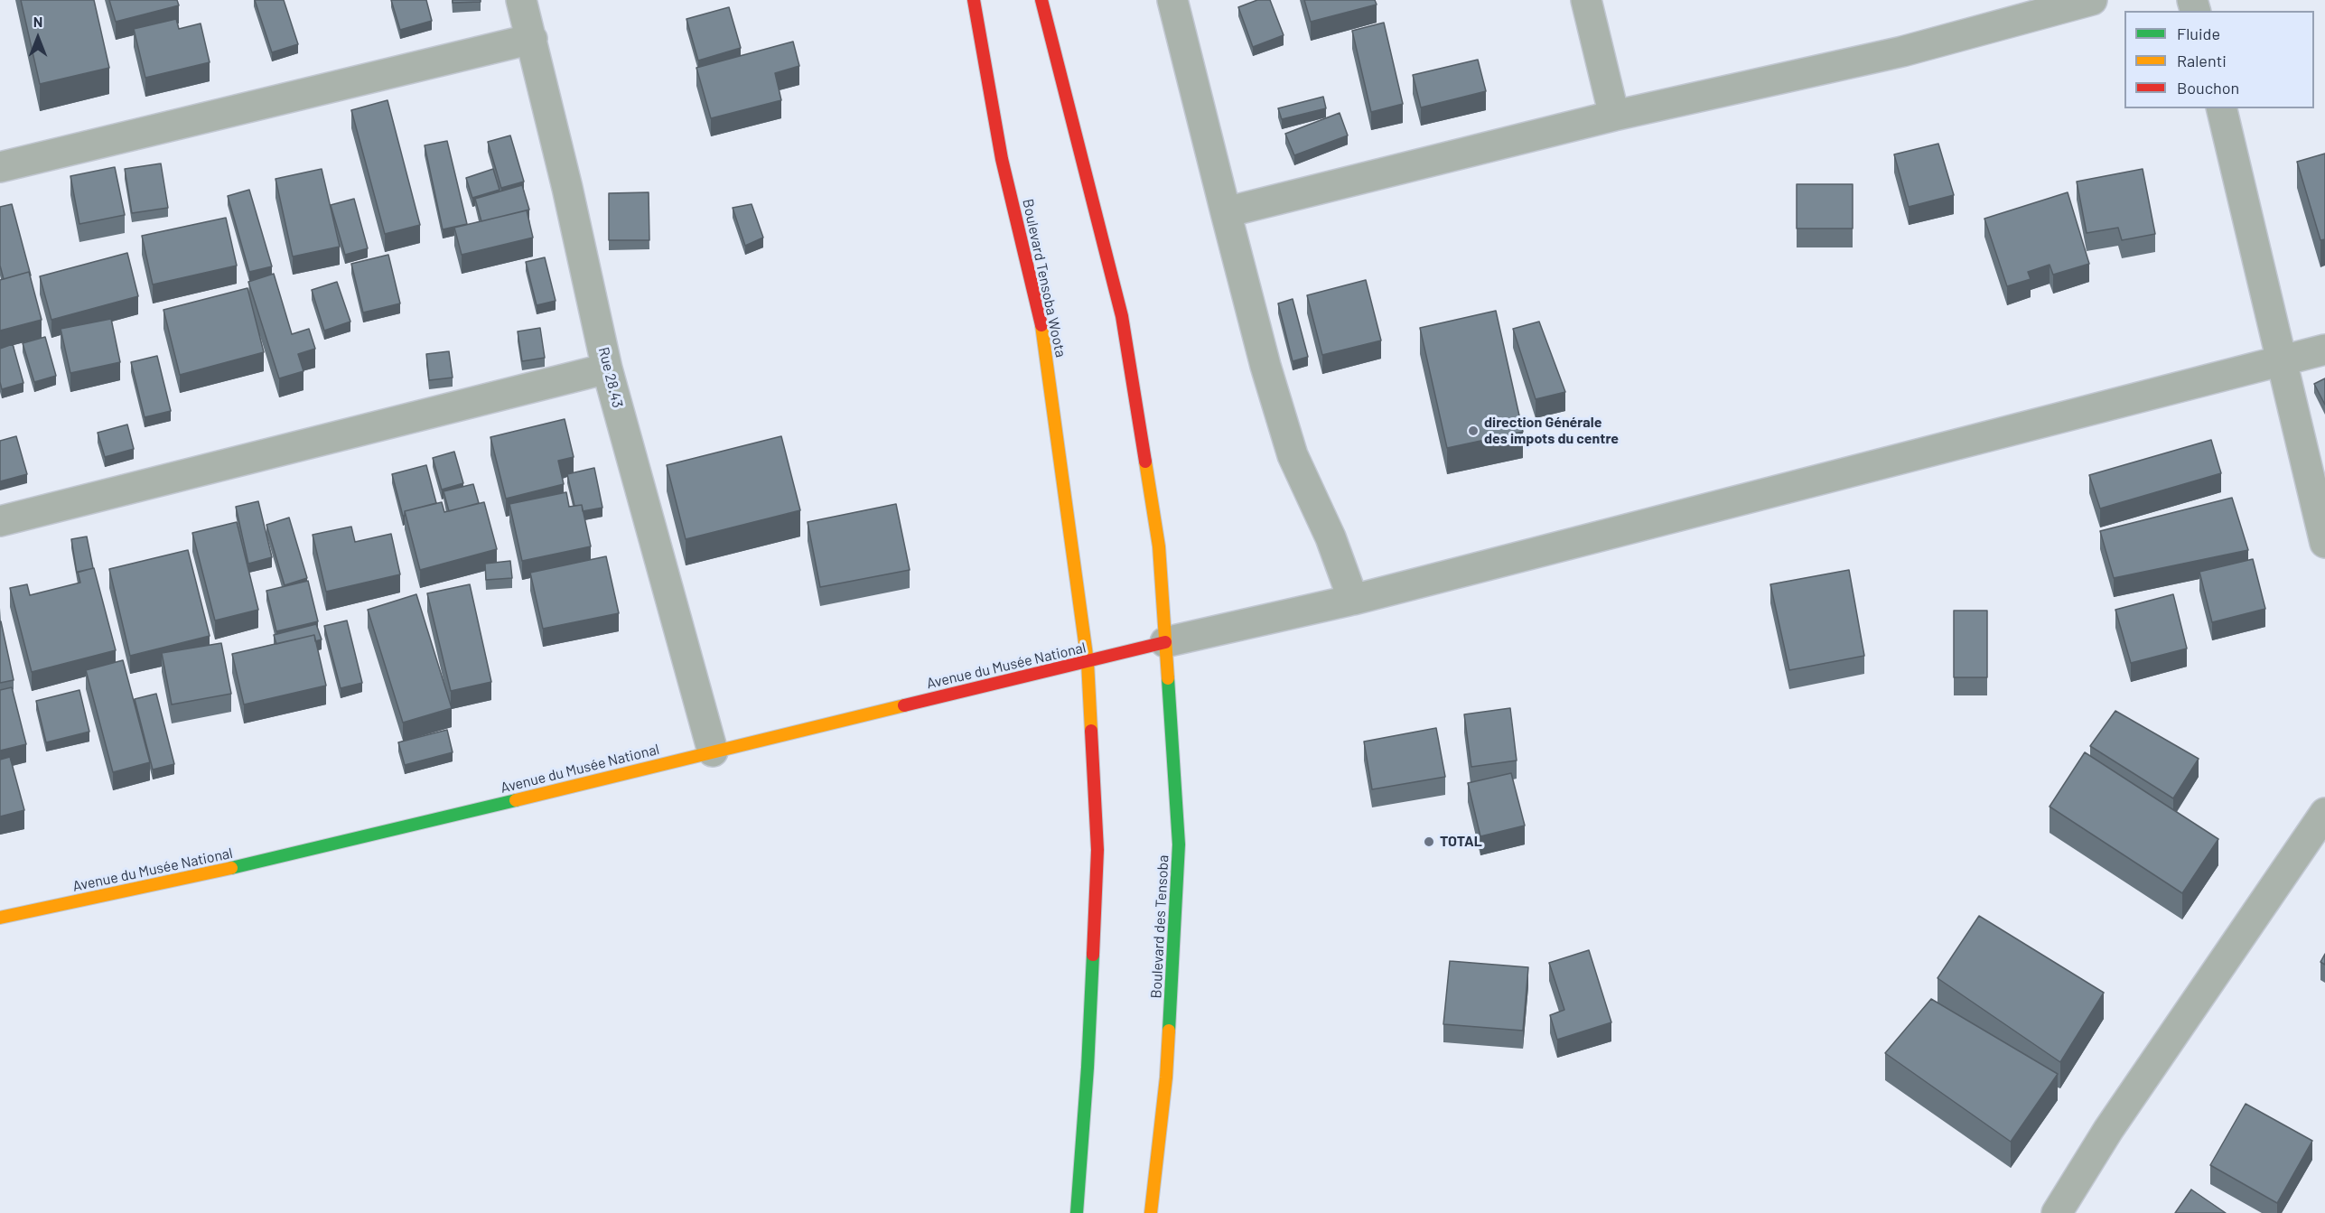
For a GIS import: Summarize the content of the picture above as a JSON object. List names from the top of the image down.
{
  "streets": {
    "main road": ["Boulevard Tensoba Woota", "Avenue du Musée National", "Boulevard des Tensoba"],
    "street": ["Rue 28.43"]
  },
  "crossings": [
    ["Boulevard Tensoba Woota", "Avenue du Musée National"],
    ["Rue 28.43", "Avenue du Musée National"],
    ["Avenue du Musée National", "Boulevard des Tensoba"]
  ],
  "places": ["direction Générale des impots du centre", "TOTAL"],
  "legend": ["Fluide", "Ralenti", "Bouchon"],
  "north": "top"
}
